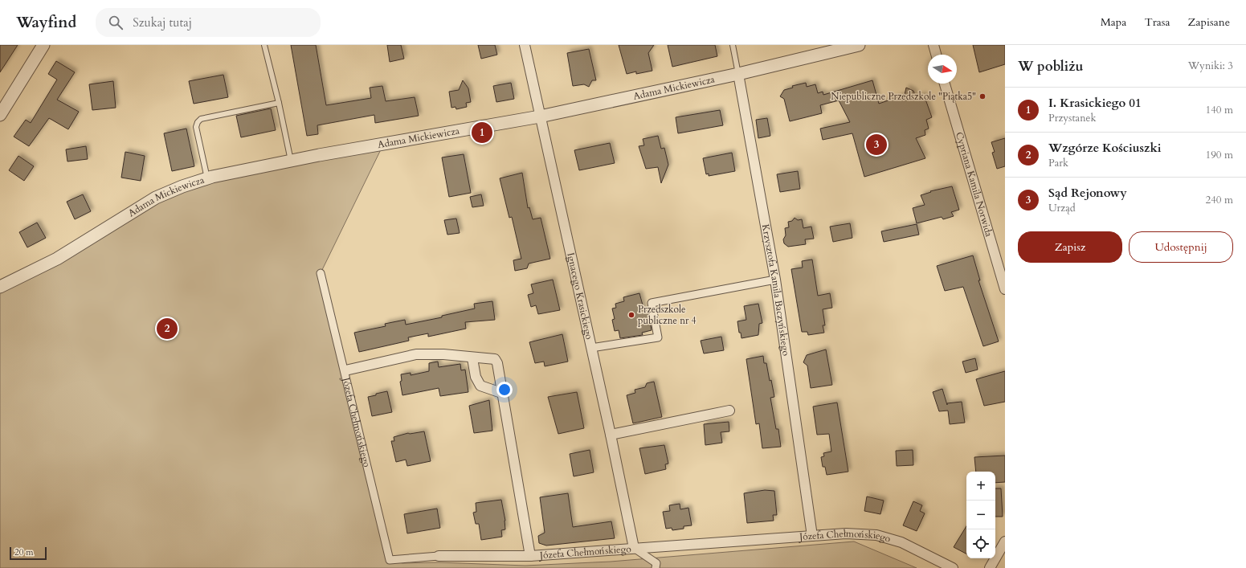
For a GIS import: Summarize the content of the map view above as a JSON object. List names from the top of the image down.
{
  "streets": {
    "street": [
      "Adama Mickiewicza",
      "Cypriana Kamila Norwida",
      "Krzysztofa Kamila Baczyńskiego",
      "Ignacego Krasickiego",
      "Józefa Chełmońskiego"
    ]
  },
  "crossings": [
    ["Adama Mickiewicza", "Krzysztofa Kamila Baczyńskiego"],
    ["Adama Mickiewicza", "Ignacego Krasickiego"],
    ["Krzysztofa Kamila Baczyńskiego", "Józefa Chełmońskiego"],
    ["Ignacego Krasickiego", "Józefa Chełmońskiego"]
  ],
  "places": ["Niepubliczne Przedszkole \"Piątka5\"", "Przedszkole publiczne nr 4"],
  "scale_bar": "20 m",
  "north": "right",
  "page": {
    "header": "Wayfind",
    "search": "Szukaj tutaj",
    "nav": ["Mapa", "Trasa", "Zapisane"],
    "heading": ["W pobliżu", "Wyniki: 3"],
    "list": [
      {
        "mark": "1",
        "name": "I. Krasickiego 01",
        "note": "Przystanek",
        "value": "140 m"
      },
      {
        "mark": "2",
        "name": "Wzgórze Kościuszki",
        "note": "Park",
        "value": "190 m"
      },
      {
        "mark": "3",
        "name": "Sąd Rejonowy",
        "note": "Urząd",
        "value": "240 m"
      }
    ],
    "pins": ["1", "3", "2"],
    "buttons": ["Zapisz", "Udostępnij"],
    "map_buttons": ["+", "−"],
    "scale": "20 m"
  }
}
